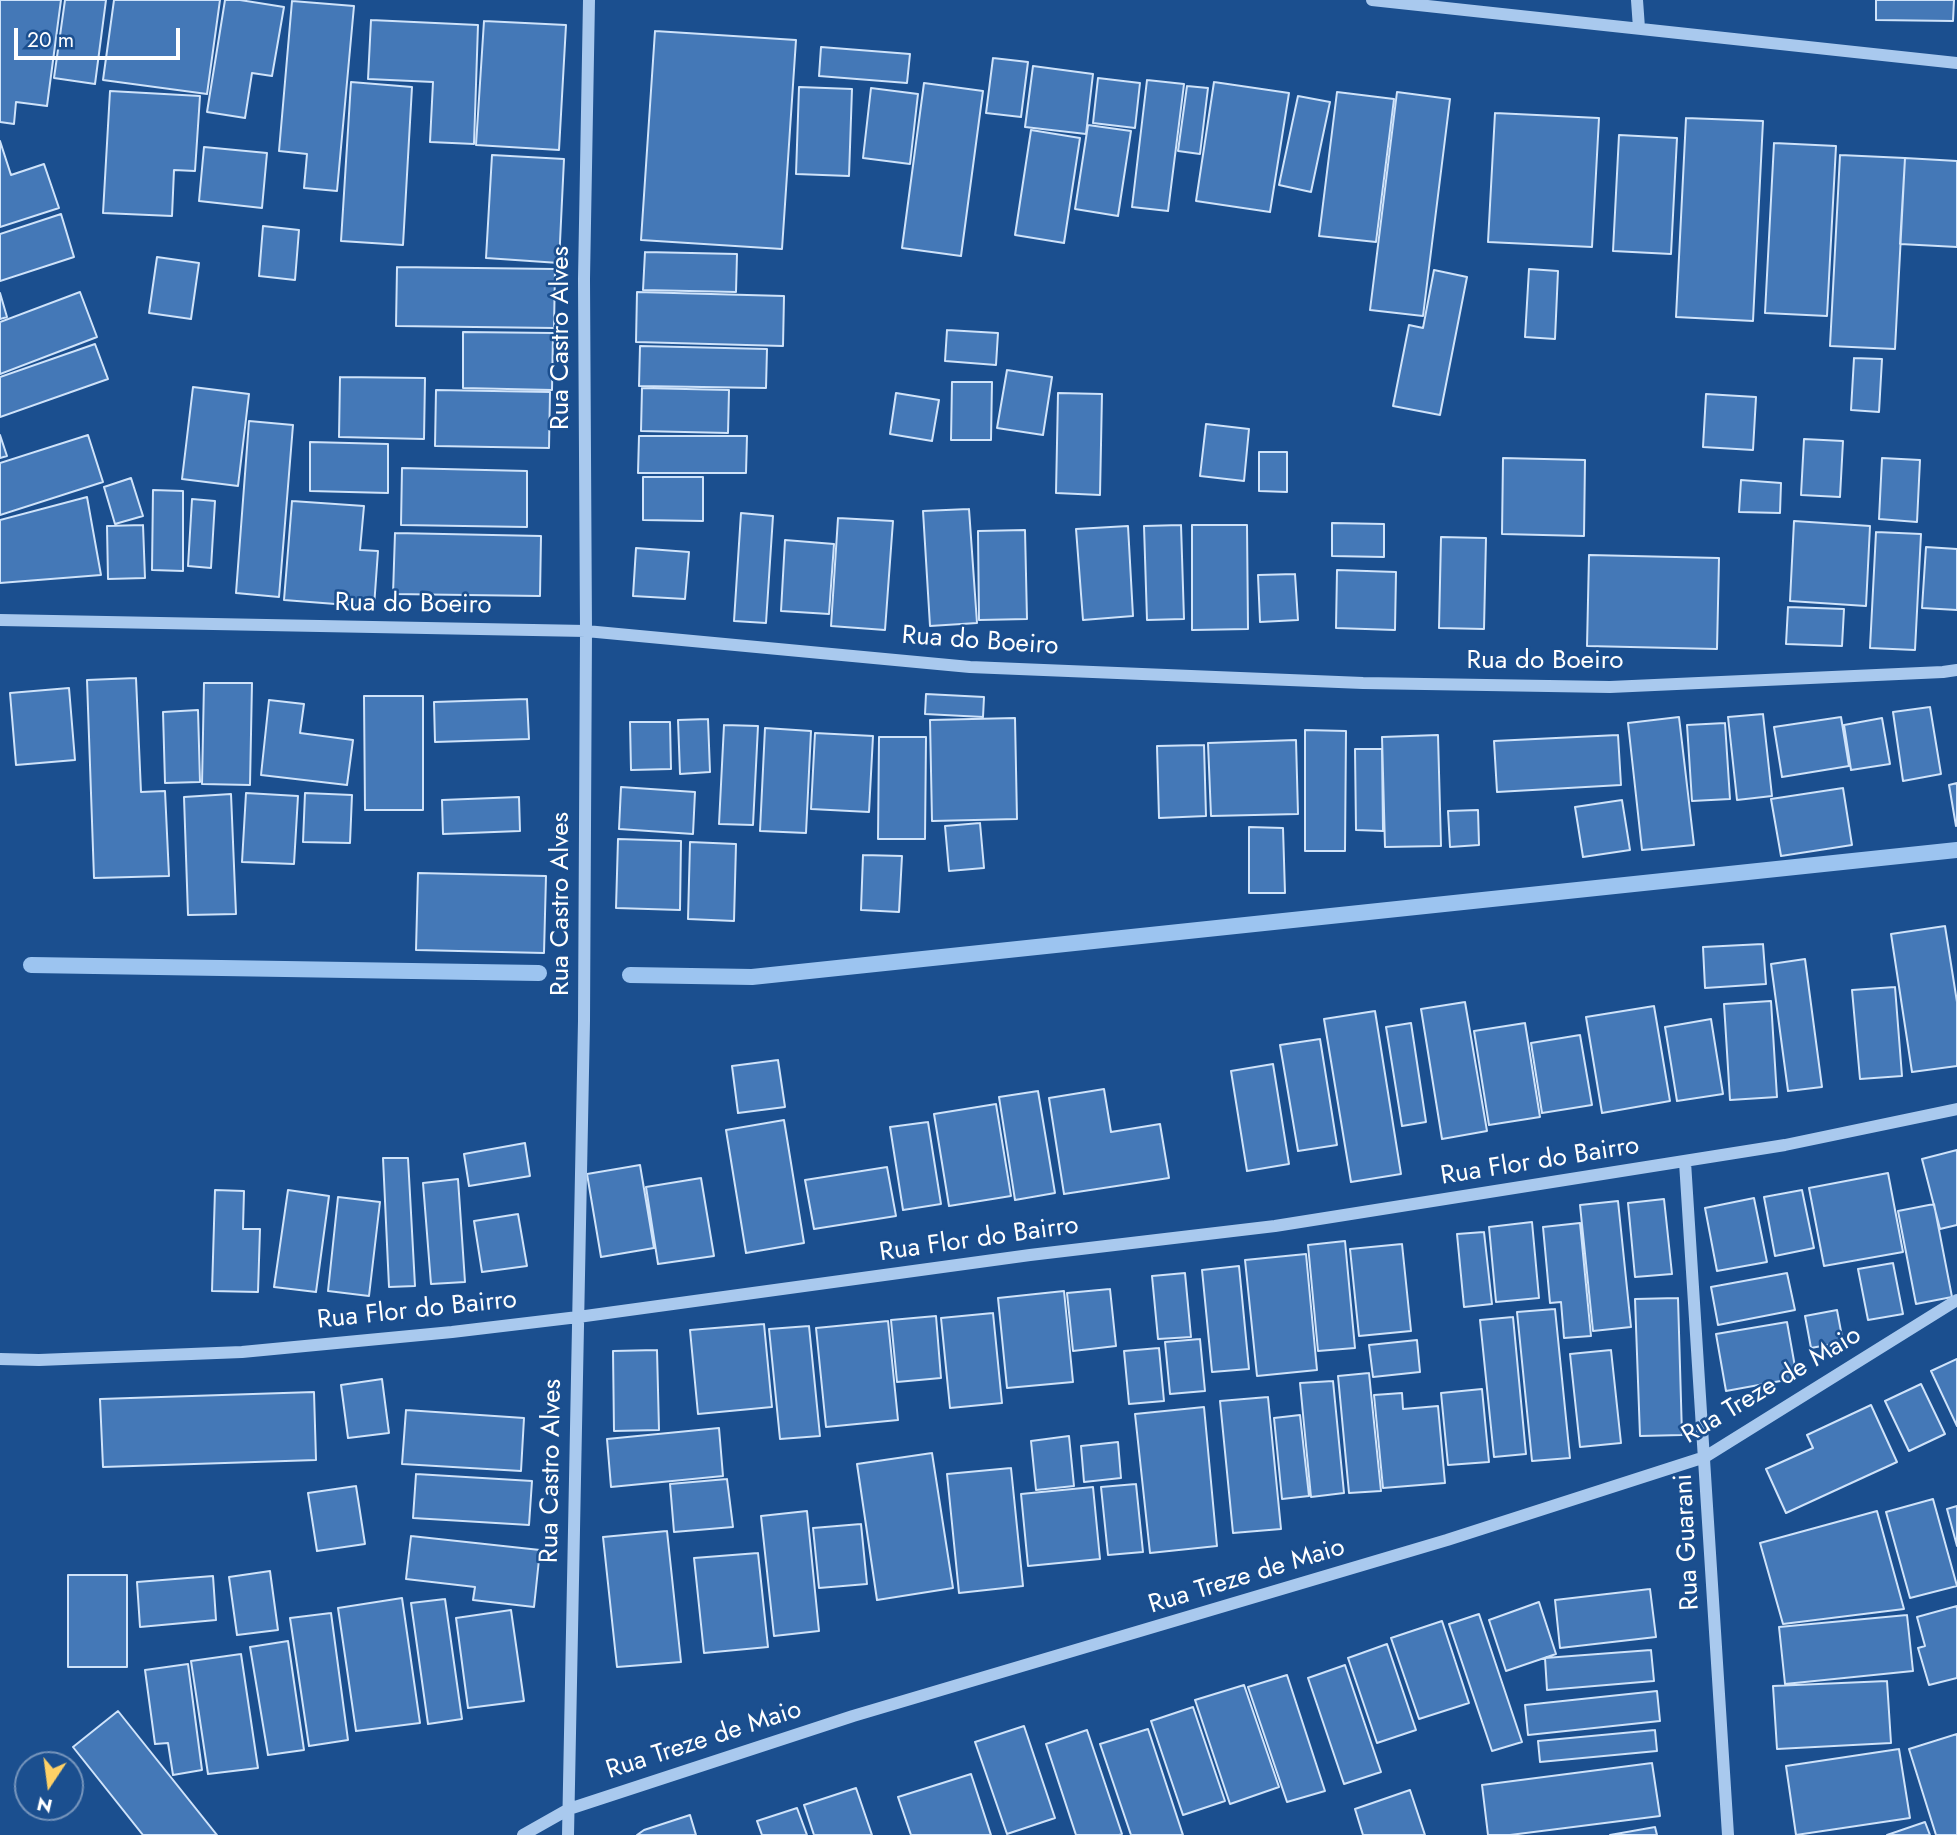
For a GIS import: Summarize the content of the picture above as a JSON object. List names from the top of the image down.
{
  "streets": {
    "street": [
      "Rua Castro Alves",
      "Rua do Boeiro",
      "Rua Flor do Bairro",
      "Rua Treze de Maio",
      "Rua Guarani"
    ]
  },
  "crossings": [
    ["Rua Castro Alves", "Rua do Boeiro"],
    ["Rua Castro Alves", "Rua Flor do Bairro"],
    ["Rua Castro Alves", "Rua Treze de Maio"],
    ["Rua Flor do Bairro", "Rua Guarani"],
    ["Rua Treze de Maio", "Rua Guarani"]
  ],
  "scale_bar": "20 m",
  "north": "bottom"
}
